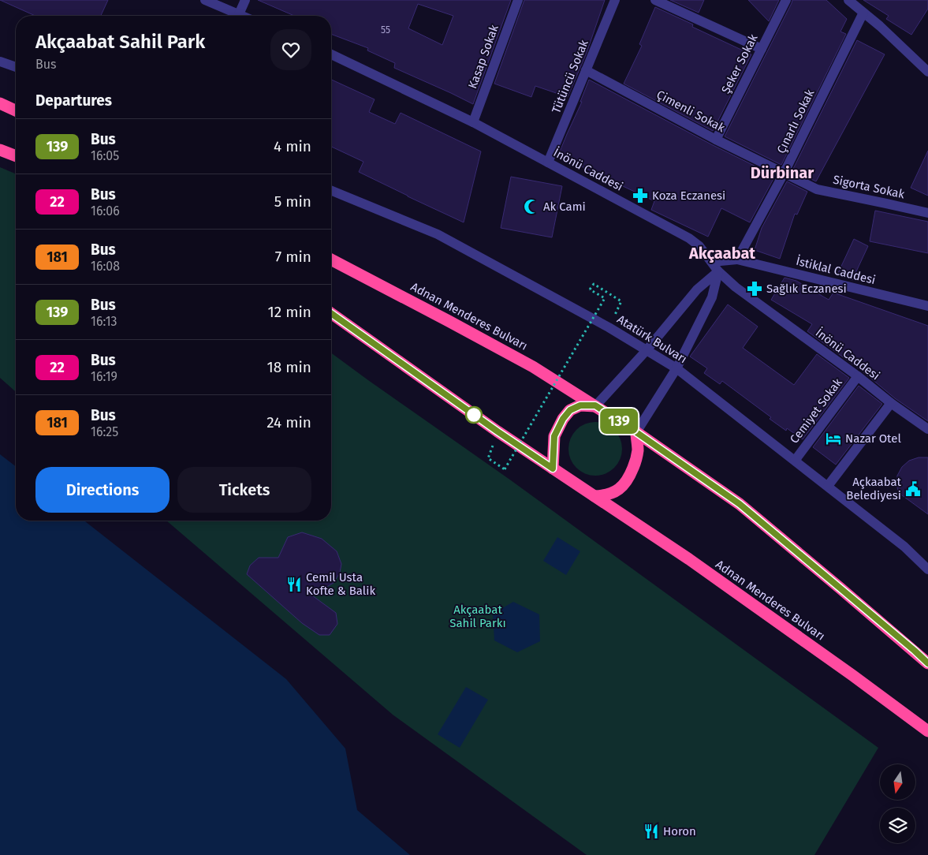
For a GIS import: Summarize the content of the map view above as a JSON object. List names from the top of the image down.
{
  "streets": {
    "highway": ["Adnan Menderes Bulvarı"],
    "street": [
      "Kasap Sokak",
      "Şeker Sokak",
      "Tütüncü Sokak",
      "Çimenli Sokak",
      "Çınarlı Sokak",
      "İnönü Caddesi",
      "Sigorta Sokak",
      "İstiklal Caddesi",
      "Atatürk Bulvarı",
      "Cemiyet Sokak"
    ]
  },
  "crossings": [
    ["Kasap Sokak", "İnönü Caddesi"],
    ["Şeker Sokak", "Çimenli Sokak"],
    ["Tütüncü Sokak", "Çimenli Sokak"],
    ["Tütüncü Sokak", "İnönü Caddesi"],
    ["Çimenli Sokak", "Çınarlı Sokak"],
    ["Çimenli Sokak", "Sigorta Sokak"],
    ["Çınarlı Sokak", "Sigorta Sokak"],
    ["Çınarlı Sokak", "İstiklal Caddesi"],
    ["İnönü Caddesi", "Cemiyet Sokak"],
    ["Atatürk Bulvarı", "Cemiyet Sokak"]
  ],
  "districts": ["Dürbinar", "Akçaabat"],
  "parks": ["Akçaabat Sahil Parkı"],
  "places": {
    "pharmacy": ["Koza Eczanesi", "Sağlık Eczanesi"],
    "mosque": ["Ak Cami"],
    "hotel": ["Nazar Otel"],
    "public building": ["Açkaabat Belediyesi"],
    "restaurant": ["Cemil Usta Kofte & Balik", "Horon"]
  },
  "lines": ["bus line 139"],
  "house_numbers": ["55"],
  "north": "bottom",
  "page": {
    "on_map": "139",
    "heading": [
      ["Akçaabat Sahil Park", "Bus"],
      "Departures"
    ],
    "list": [
      {
        "mark": "139",
        "name": "Bus",
        "note": "16:05",
        "value": "4 min"
      },
      {
        "mark": "22",
        "name": "Bus",
        "note": "16:06",
        "value": "5 min"
      },
      {
        "mark": "181",
        "name": "Bus",
        "note": "16:08",
        "value": "7 min"
      },
      {
        "mark": "139",
        "name": "Bus",
        "note": "16:13",
        "value": "12 min"
      },
      {
        "mark": "22",
        "name": "Bus",
        "note": "16:19",
        "value": "18 min"
      },
      {
        "mark": "181",
        "name": "Bus",
        "note": "16:25",
        "value": "24 min"
      }
    ],
    "buttons": ["Directions", "Tickets"]
  }
}
